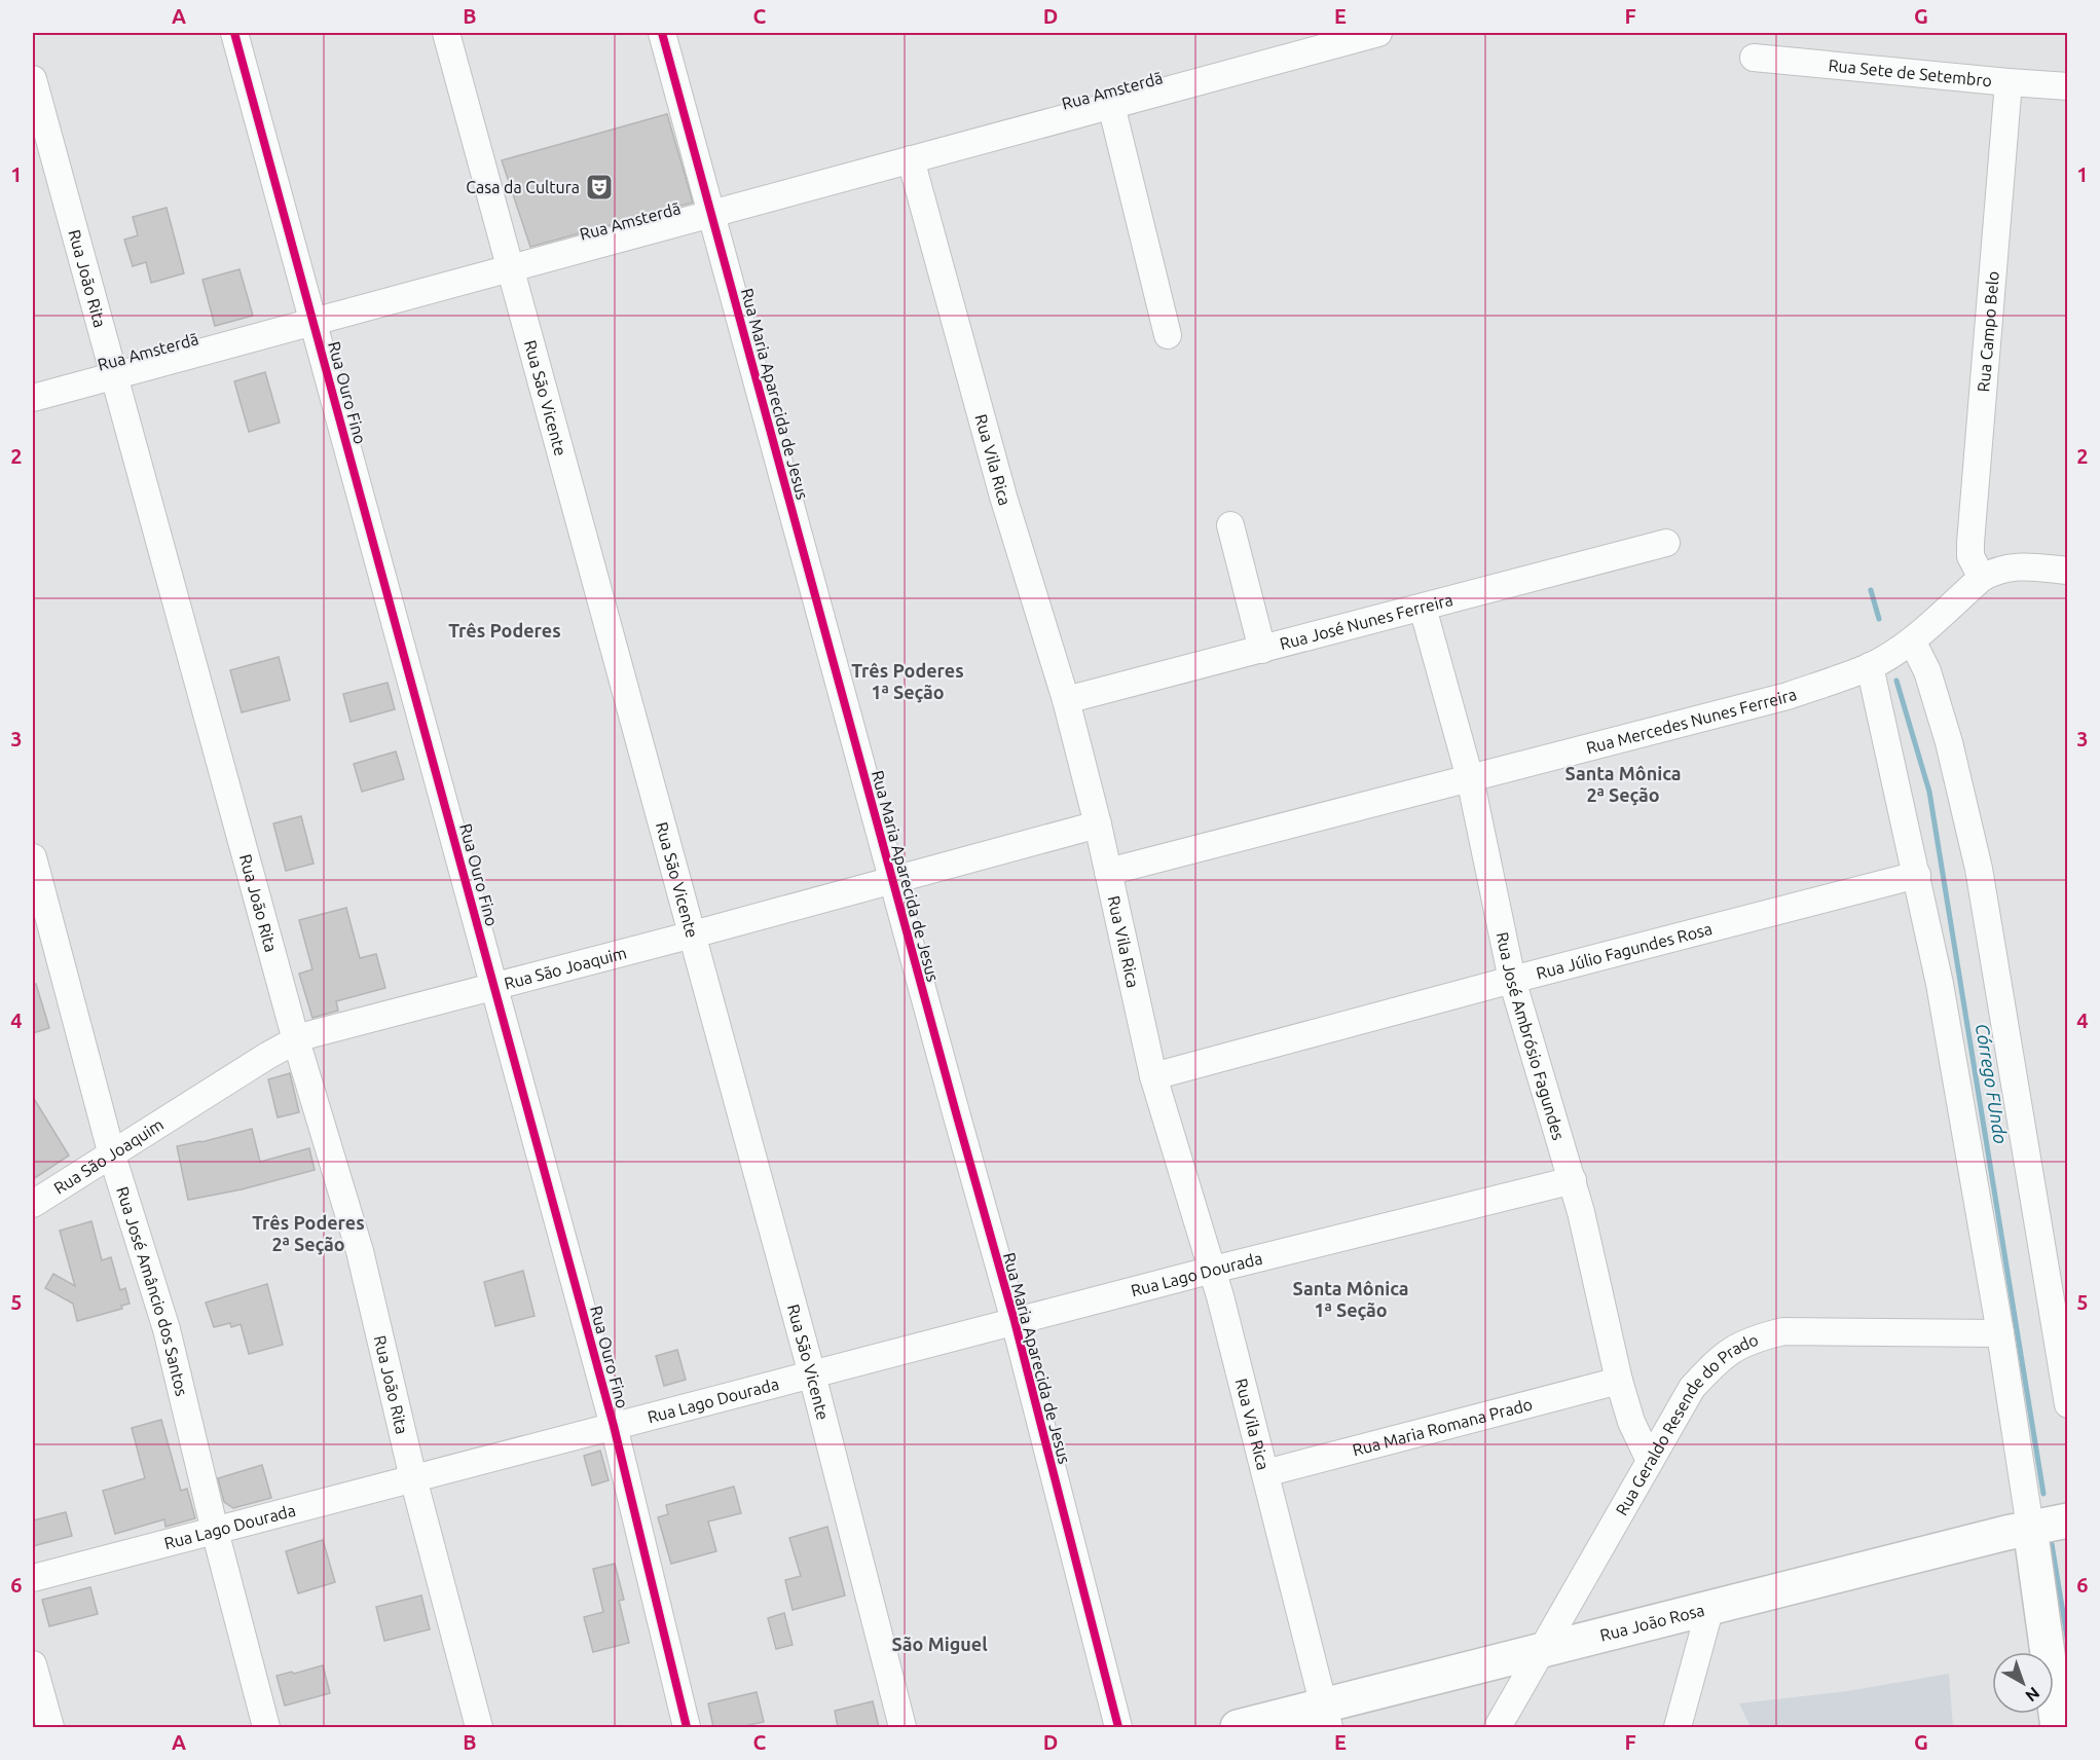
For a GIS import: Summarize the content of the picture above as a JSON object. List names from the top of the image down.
{
  "streets": {
    "main road": ["Rua João Rosa"],
    "street": [
      "Rua Sete de Setembro",
      "Rua Amsterdã",
      "Rua João Rita",
      "Rua Campo Belo",
      "Rua Ouro Fino",
      "Rua Maria Aparecida de Jesus",
      "Rua São Vicente",
      "Rua Vila Rica",
      "Rua José Nunes Ferreira",
      "Rua Mercedes Nunes Ferreira",
      "Rua Júlio Fagundes Rosa",
      "Rua São Joaquim",
      "Rua José Ambrósio Fagundes",
      "Rua Lago Dourada",
      "Rua José Amâncio dos Santos",
      "Rua Maria Romana Prado",
      "Rua Geraldo Resende do Prado"
    ]
  },
  "crossings": [
    ["Rua Sete de Setembro", "Rua Campo Belo"],
    ["Rua Amsterdã", "Rua João Rita"],
    ["Rua Amsterdã", "Rua Ouro Fino"],
    ["Rua Amsterdã", "Rua Maria Aparecida de Jesus"],
    ["Rua Amsterdã", "Rua São Vicente"],
    ["Rua Amsterdã", "Rua Vila Rica"],
    ["Rua João Rita", "Rua São Joaquim"],
    ["Rua João Rita", "Rua Lago Dourada"],
    ["Rua Campo Belo", "Rua Mercedes Nunes Ferreira"],
    ["Rua Ouro Fino", "Rua São Joaquim"],
    ["Rua Ouro Fino", "Rua Lago Dourada"],
    ["Rua Maria Aparecida de Jesus", "Rua São Joaquim"],
    ["Rua Maria Aparecida de Jesus", "Rua Lago Dourada"],
    ["Rua São Vicente", "Rua São Joaquim"],
    ["Rua São Vicente", "Rua Lago Dourada"],
    ["Rua Vila Rica", "Rua José Nunes Ferreira"],
    ["Rua Vila Rica", "Rua Mercedes Nunes Ferreira"],
    ["Rua Vila Rica", "Rua Júlio Fagundes Rosa"],
    ["Rua Vila Rica", "Rua São Joaquim"],
    ["Rua Vila Rica", "Rua Lago Dourada"],
    ["Rua Vila Rica", "Rua Maria Romana Prado"],
    ["Rua Vila Rica", "Rua João Rosa"],
    ["Rua José Nunes Ferreira", "Rua José Ambrósio Fagundes"],
    ["Rua Mercedes Nunes Ferreira", "Rua José Ambrósio Fagundes"],
    ["Rua Júlio Fagundes Rosa", "Rua José Ambrósio Fagundes"],
    ["Rua São Joaquim", "Rua José Amâncio dos Santos"],
    ["Rua José Ambrósio Fagundes", "Rua Lago Dourada"],
    ["Rua José Ambrósio Fagundes", "Rua Maria Romana Prado"],
    ["Rua José Ambrósio Fagundes", "Rua Geraldo Resende do Prado"],
    ["Rua Lago Dourada", "Rua José Amâncio dos Santos"],
    ["Rua Geraldo Resende do Prado", "Rua João Rosa"]
  ],
  "districts": [
    "Três Poderes",
    "Três Poderes 1ª Seção",
    "Santa Mônica 2ª Seção",
    "Três Poderes 2ª Seção",
    "Santa Mônica 1ª Seção",
    "São Miguel"
  ],
  "water": ["Córrego FUndo"],
  "places": {
    "theatre": ["Casa da Cultura"]
  },
  "north": "bottom right",
  "grid": {
    "columns": [
      "A",
      "B",
      "C",
      "D",
      "E",
      "F",
      "G"
    ],
    "rows": [
      "1",
      "2",
      "3",
      "4",
      "5",
      "6"
    ]
  }
}
